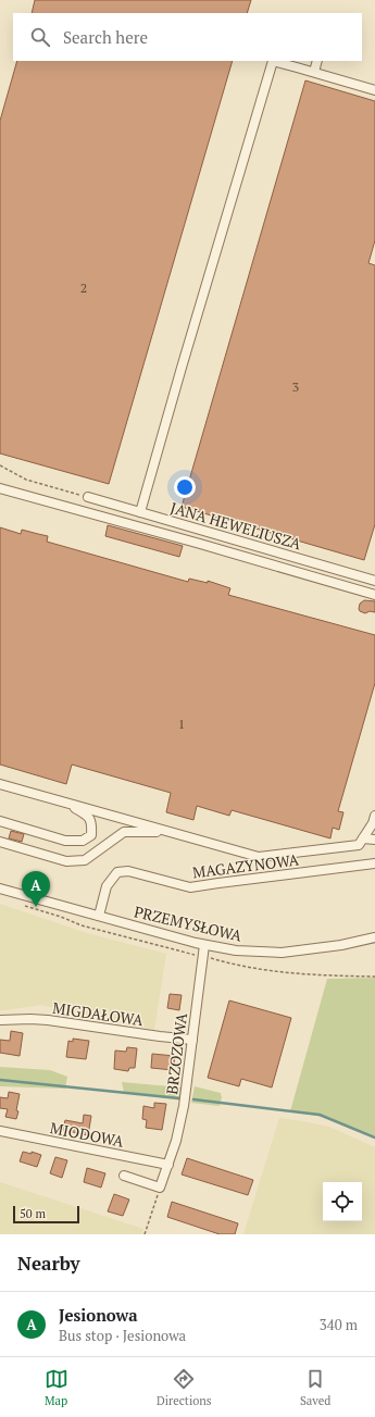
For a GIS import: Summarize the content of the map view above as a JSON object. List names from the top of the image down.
{
  "streets": {
    "street": [
      "JANA HEWELIUSZA",
      "MAGAZYNOWA",
      "PRZEMYSŁOWA",
      "MIGDAŁOWA",
      "BRZOZOWA",
      "MIODOWA"
    ]
  },
  "crossings": [
    ["MAGAZYNOWA", "PRZEMYSŁOWA"],
    ["PRZEMYSŁOWA", "BRZOZOWA"],
    ["MIGDAŁOWA", "BRZOZOWA"],
    ["BRZOZOWA", "MIODOWA"]
  ],
  "house_numbers": ["2", "3", "1"],
  "scale_bar": "50 m",
  "page": {
    "search": "Search here",
    "pins": "A",
    "scale": "50 m",
    "heading": "Nearby",
    "list": [
      {
        "mark": "A",
        "name": "Jesionowa",
        "note": "Bus stop · Jesionowa",
        "value": "340 m"
      }
    ],
    "nav": ["Map", "Directions", "Saved"]
  }
}
